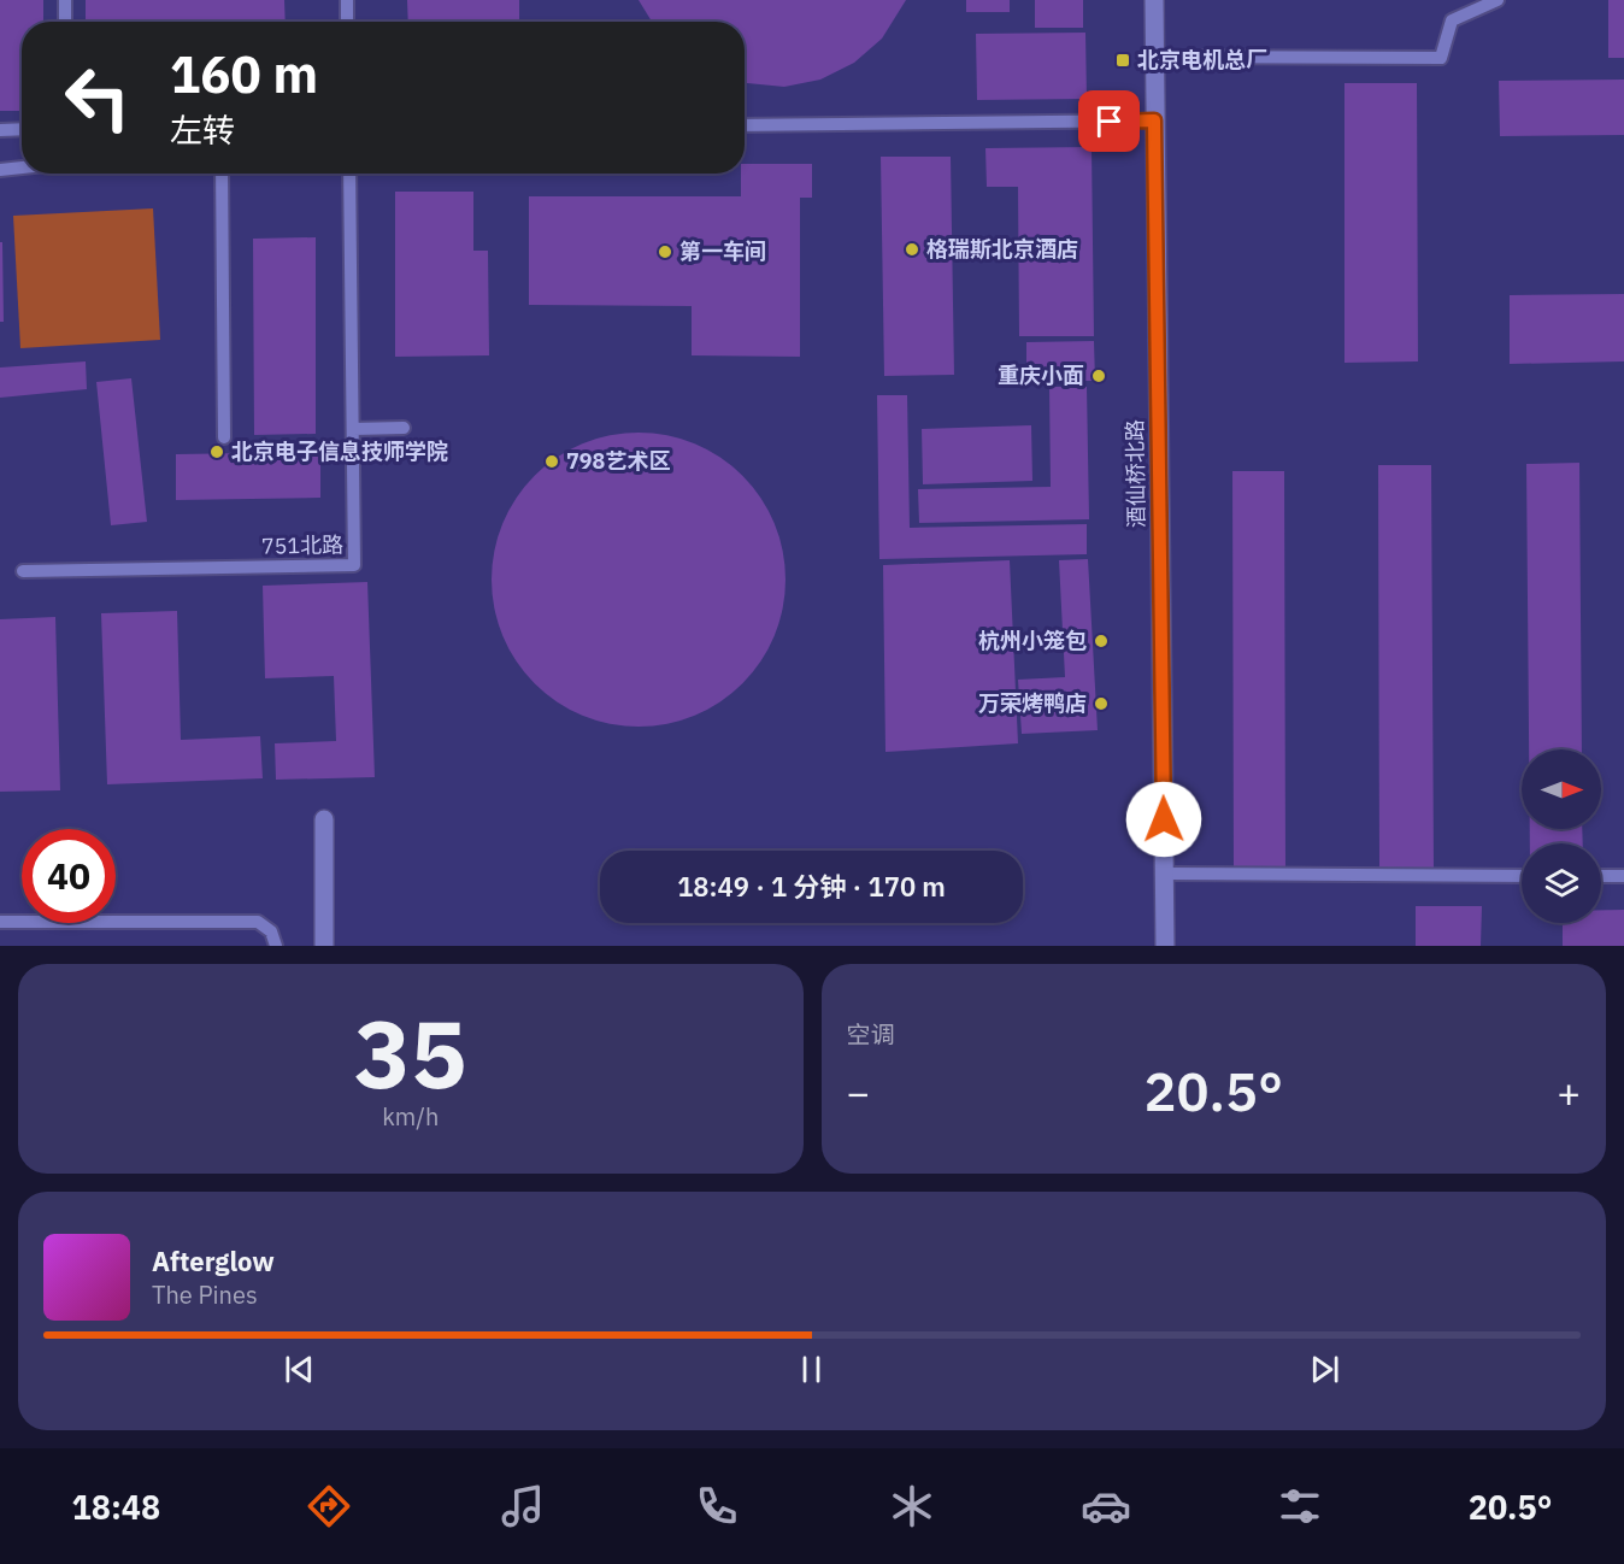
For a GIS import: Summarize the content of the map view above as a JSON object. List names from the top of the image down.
{
  "streets": {
    "street": ["酒仙桥北路"],
    "lane": ["751北路"]
  },
  "places": {
    "transit": ["北京电机总厂"],
    "other": [
      "格瑞斯北京酒店",
      "第一车间",
      "重庆小面",
      "北京电子信息技师学院",
      "798艺术区",
      "杭州小笼包",
      "万荣烤鸭店"
    ]
  },
  "north": "right",
  "page": {
    "turn": ["160 m", "左转"],
    "limit": "40",
    "trip": "18:49 · 1 分钟 · 170 m",
    "tile": [
      ["35", "km/h"],
      "空调"
    ],
    "heat": ["−", "20.5°", "+"],
    "song": ["Afterglow", "The Pines"],
    "tabs": ["18:48", "20.5°"]
  }
}
